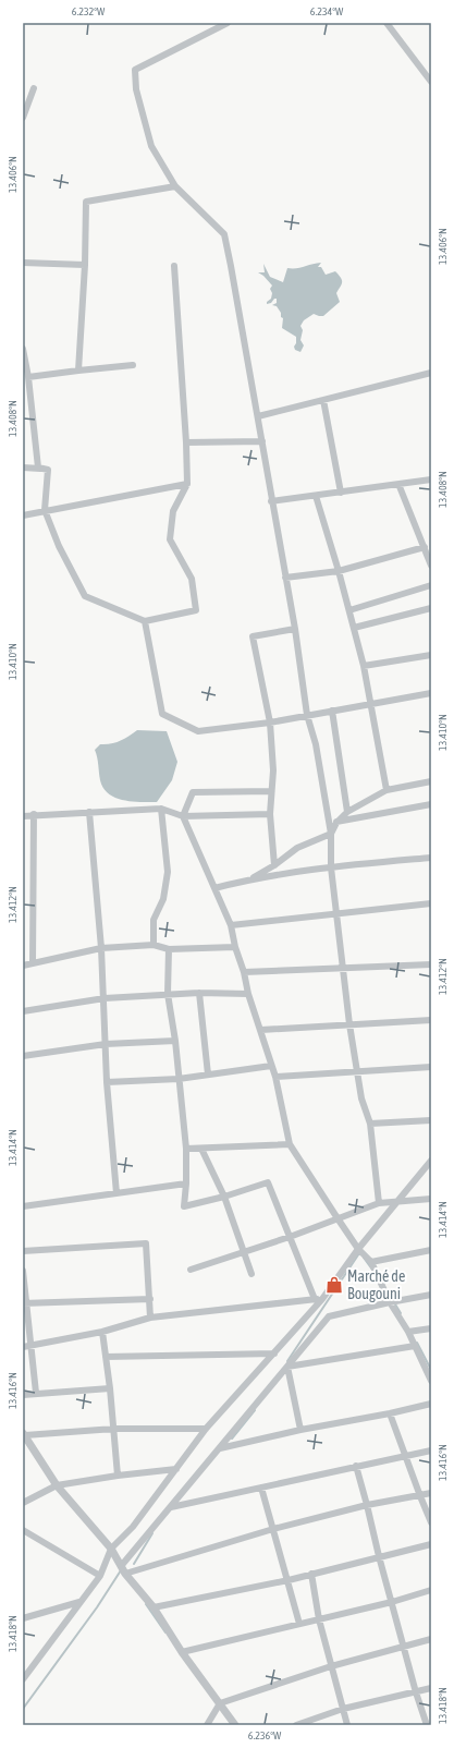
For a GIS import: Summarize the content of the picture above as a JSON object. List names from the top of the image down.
{
  "places": {
    "shop": ["Marché de Bougouni"]
  },
  "coordinates": [
    "6.232°W",
    "6.234°W",
    "13.406°N",
    "13.408°N",
    "13.410°N",
    "13.412°N",
    "13.414°N",
    "13.416°N",
    "13.418°N",
    "6.236°W"
  ]
}
